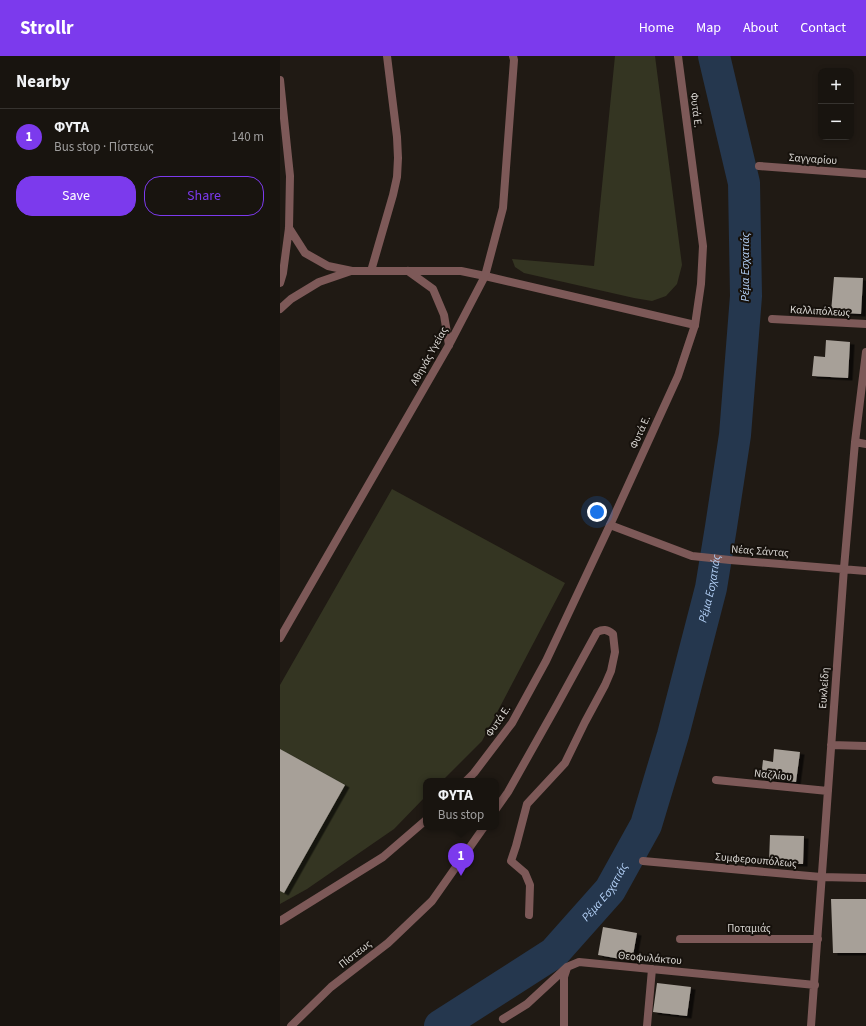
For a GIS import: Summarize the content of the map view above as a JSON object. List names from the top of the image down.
{
  "streets": {
    "street": [
      "Φυτά Ε.",
      "Σαγγαρίου",
      "Καλλιπόλεως",
      "Αθηνάς Υγείας",
      "Νέας Σάντας",
      "Ευκλείδη",
      "Ναζλίου",
      "Συμφερουπόλεως",
      "Ποταμιάς",
      "Πίστεως",
      "Θεοφυλάκτου"
    ]
  },
  "crossings": [
    ["Φυτά Ε.", "Νέας Σάντας"],
    ["Νέας Σάντας", "Ευκλείδη"],
    ["Ευκλείδη", "Ναζλίου"],
    ["Ευκλείδη", "Συμφερουπόλεως"],
    ["Ευκλείδη", "Ποταμιάς"],
    ["Ευκλείδη", "Θεοφυλάκτου"]
  ],
  "water": ["Ρέμα Εσχατιάς"],
  "page": {
    "header": "Strollr",
    "nav": [
      "Home",
      "Map",
      "About",
      "Contact"
    ],
    "heading": "Nearby",
    "map_buttons": ["+", "−"],
    "list": [
      {
        "mark": "1",
        "name": "ΦΥΤΑ",
        "note": "Bus stop · Πίστεως",
        "value": "140 m"
      }
    ],
    "buttons": ["Save", "Share"],
    "popup": ["ΦΥΤΑ", "Bus stop"],
    "pins": "1"
  }
}
